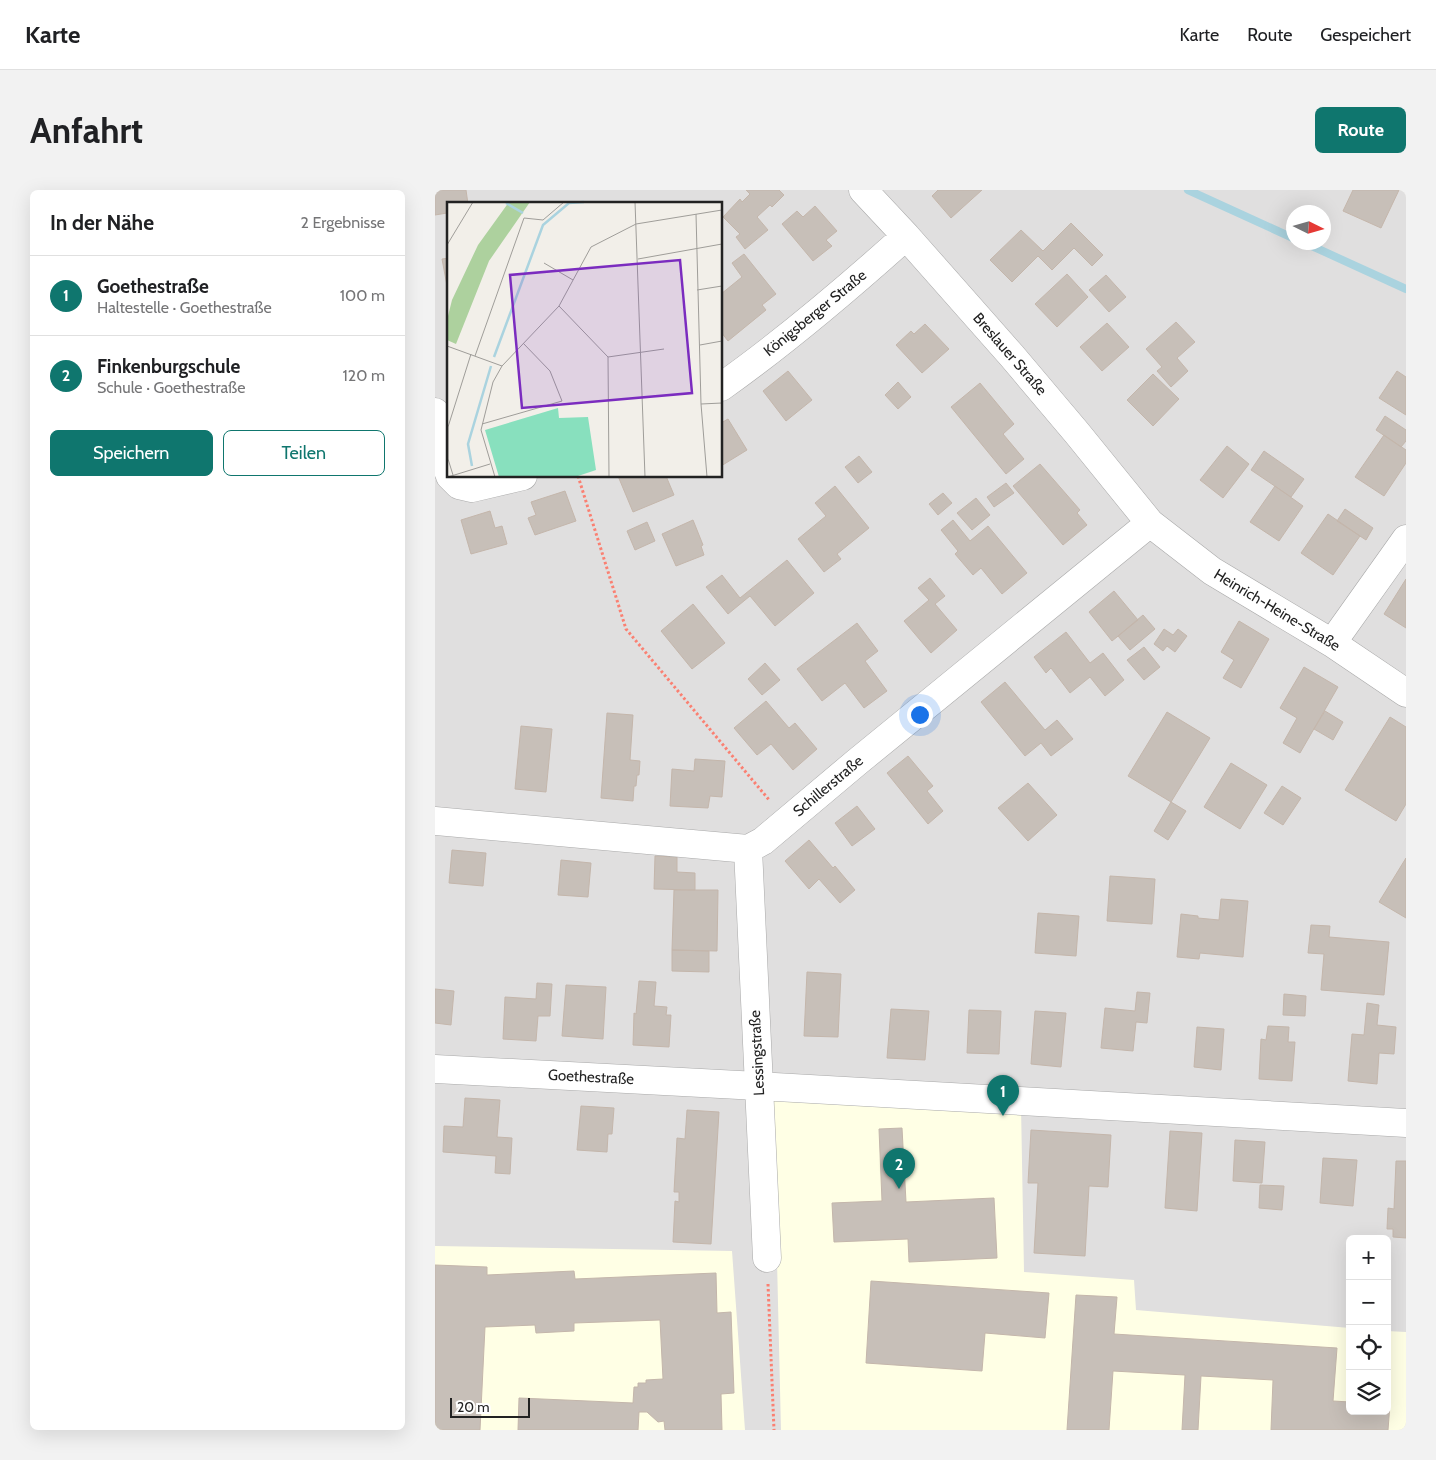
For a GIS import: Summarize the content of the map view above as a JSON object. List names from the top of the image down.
{
  "streets": {
    "street": [
      "Königsberger Straße",
      "Breslauer Straße",
      "Heinrich-Heine-Straße",
      "Schillerstraße",
      "Lessingstraße",
      "Goethestraße"
    ]
  },
  "crossings": [
    ["Königsberger Straße", "Breslauer Straße"],
    ["Breslauer Straße", "Heinrich-Heine-Straße"],
    ["Breslauer Straße", "Schillerstraße"],
    ["Heinrich-Heine-Straße", "Schillerstraße"],
    ["Schillerstraße", "Lessingstraße"],
    ["Lessingstraße", "Goethestraße"]
  ],
  "scale_bar": "20 m",
  "north": "right",
  "page": {
    "header": "Karte",
    "nav": ["Karte", "Route", "Gespeichert"],
    "buttons": [
      "Route",
      ["Speichern", "Teilen"]
    ],
    "title": "Anfahrt",
    "heading": ["In der Nähe", "2 Ergebnisse"],
    "list": [
      {
        "mark": "1",
        "name": "Goethestraße",
        "note": "Haltestelle · Goethestraße",
        "value": "100 m"
      },
      {
        "mark": "2",
        "name": "Finkenburgschule",
        "note": "Schule · Goethestraße",
        "value": "120 m"
      }
    ],
    "pins": ["1", "2"],
    "map_buttons": ["+", "−"],
    "scale": "20 m"
  }
}
